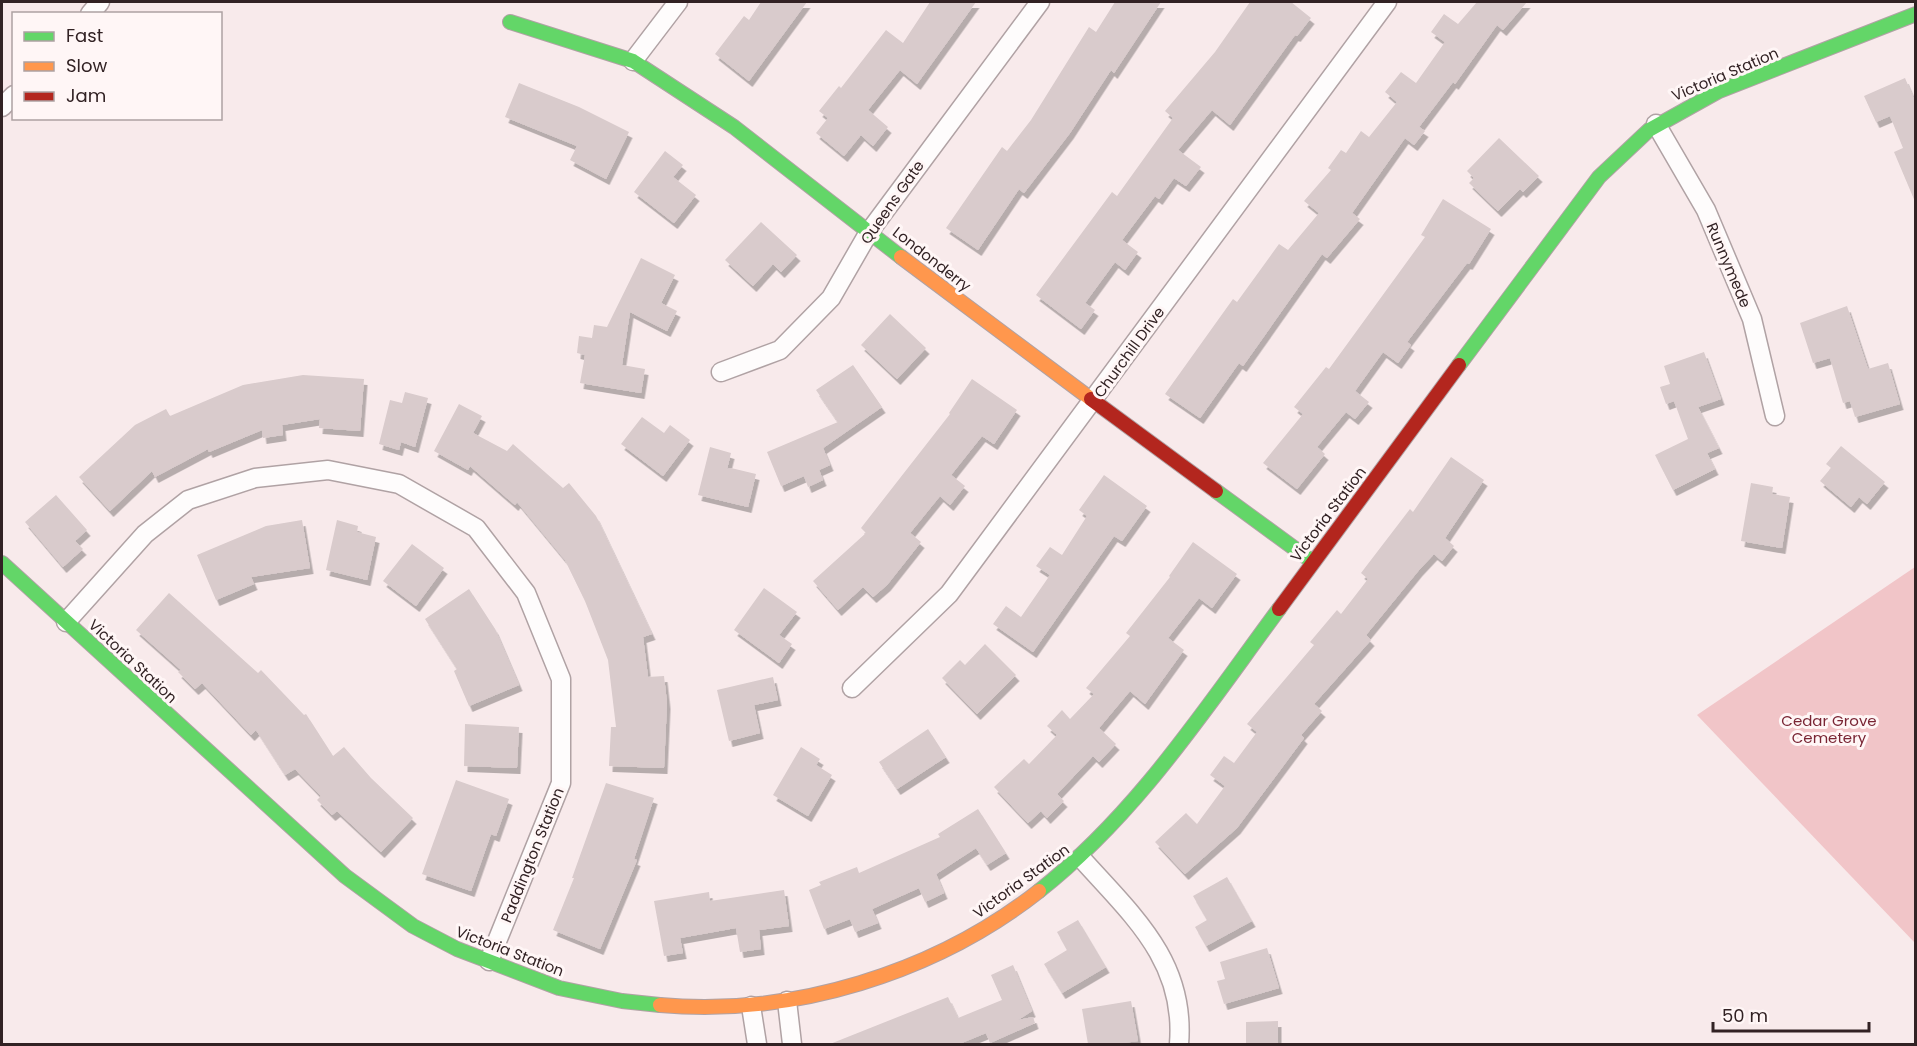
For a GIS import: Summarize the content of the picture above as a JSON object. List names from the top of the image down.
{
  "streets": {
    "street": [
      "Victoria Station",
      "Queens Gate",
      "Londonderry",
      "Runnymede",
      "Churchill Drive",
      "Paddington Station"
    ]
  },
  "crossings": [
    ["Victoria Station", "Londonderry"],
    ["Victoria Station", "Runnymede"],
    ["Victoria Station", "Paddington Station"],
    ["Queens Gate", "Londonderry"],
    ["Londonderry", "Churchill Drive"]
  ],
  "parks": ["Cedar Grove Cemetery"],
  "legend": ["Fast", "Slow", "Jam"],
  "scale_bar": "50 m"
}
